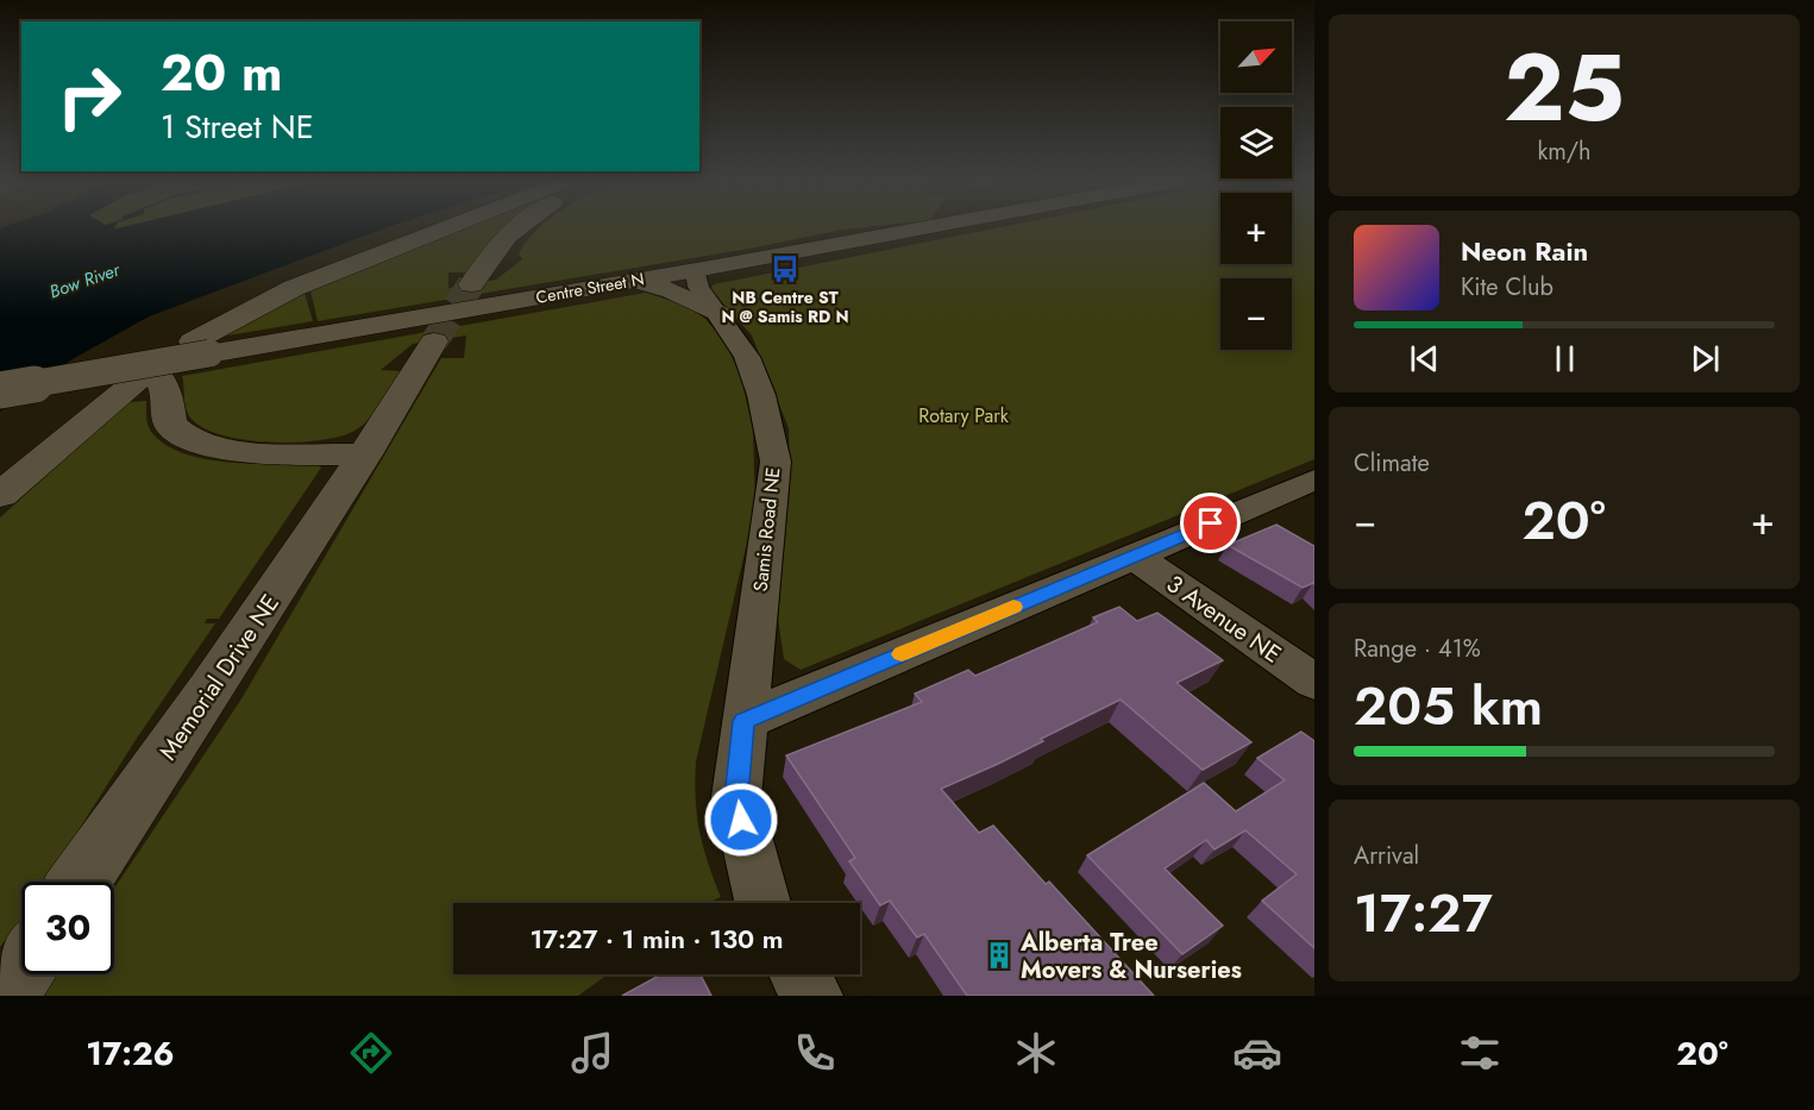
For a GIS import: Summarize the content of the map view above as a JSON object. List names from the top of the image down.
{
  "streets": {
    "main road": ["Centre Street N", "Memorial Drive NE"],
    "street": ["Samis Road NE", "3 Avenue NE"]
  },
  "crossings": [
    ["Centre Street N", "Samis Road NE"]
  ],
  "water": ["Bow River"],
  "parks": ["Rotary Park"],
  "places": {
    "bus stop": ["NB Centre ST N @ Samis RD N"],
    "building": ["Alberta Tree Movers & Nurseries"]
  },
  "north": "top right",
  "page": {
    "tile": [
      ["25", "km/h"],
      "Climate",
      ["Range · 41%", "205 km"],
      ["Arrival", "17:27"]
    ],
    "map_buttons": ["+", "−"],
    "turn": ["20 m", "1 Street NE"],
    "song": ["Neon Rain", "Kite Club"],
    "heat": ["−", "20°", "+"],
    "limit": "30",
    "trip": "17:27 · 1 min · 130 m",
    "tabs": ["17:26", "20°"]
  }
}
